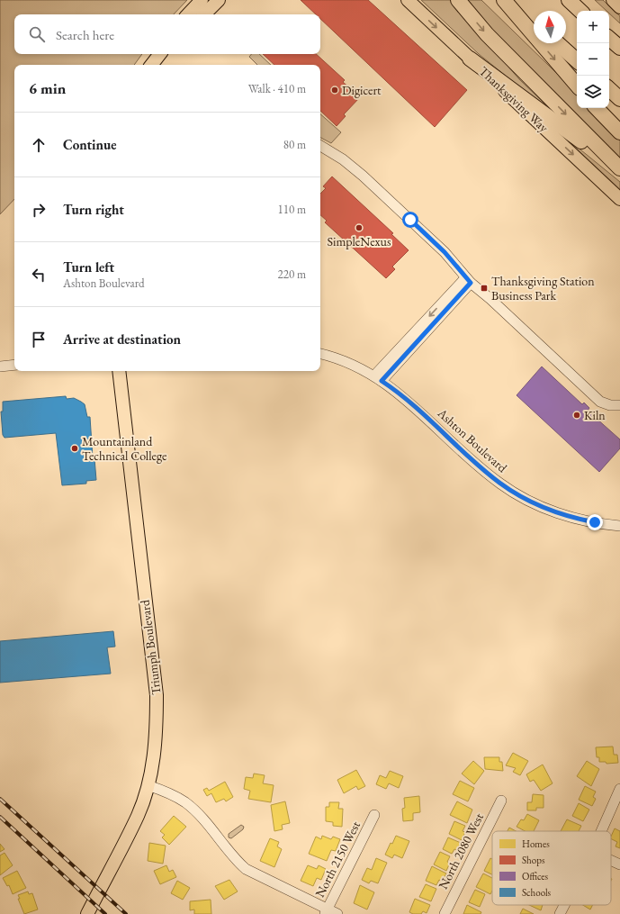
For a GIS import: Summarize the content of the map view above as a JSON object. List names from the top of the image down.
{
  "streets": {
    "main road": ["Thanksgiving Way", "Triumph Boulevard"],
    "street": ["Ashton Boulevard", "North 2080 West", "North 2150 West"]
  },
  "one_way": ["Thanksgiving Way"],
  "places": {
    "other": [
      "Digicert",
      "SimpleNexus",
      "Kiln",
      "Mountainland Technical College"
    ],
    "transit": ["Thanksgiving Station Business Park"]
  },
  "legend": [
    "Homes",
    "Shops",
    "Offices",
    "Schools"
  ],
  "north": "top",
  "page": {
    "map_buttons": ["+", "−"],
    "search": "Search here",
    "heading": ["6 min", "Walk · 410 m"],
    "list": [
      ["Continue", "80 m"],
      ["Turn right", "110 m"],
      ["Turn left", "Ashton Boulevard", "220 m"],
      "Arrive at destination"
    ]
  }
}
